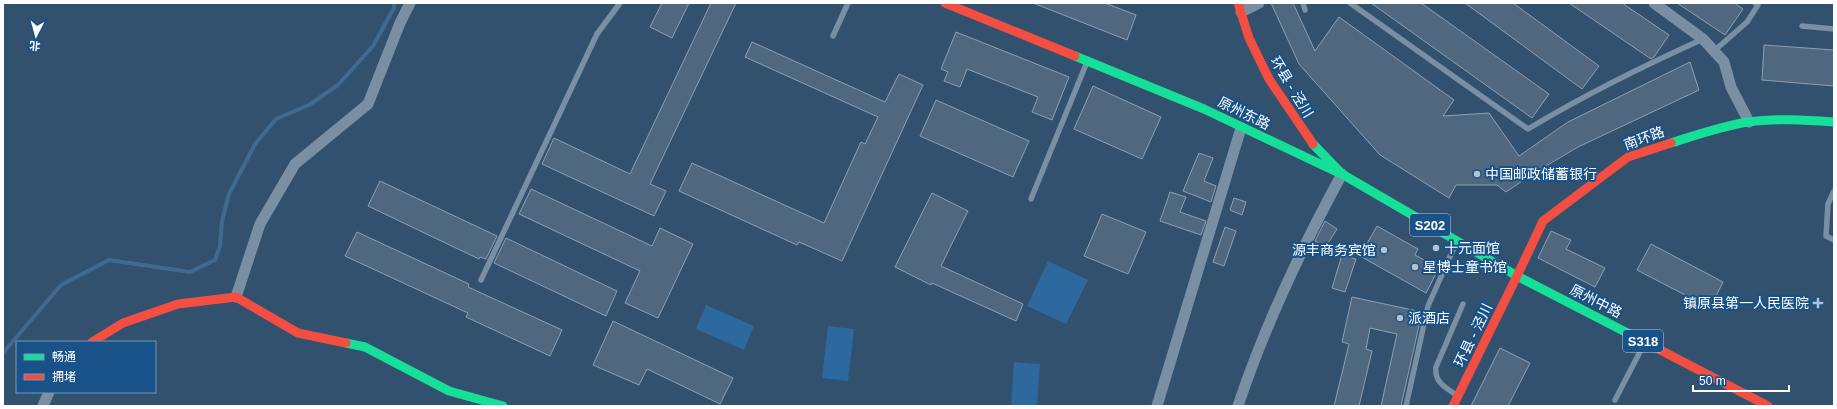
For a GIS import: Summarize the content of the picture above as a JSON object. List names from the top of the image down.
{
  "streets": {
    "main road": [
      "环县 - 泾川",
      "原州东路",
      "南环路",
      "S202",
      "原州中路",
      "S318"
    ]
  },
  "crossings": [
    ["环县 - 泾川", "原州东路"],
    ["环县 - 泾川", "南环路"],
    ["环县 - 泾川", "原州中路"],
    ["原州东路", "南环路"],
    ["原州东路", "原州中路"],
    ["南环路", "原州中路"]
  ],
  "places": {
    "other": [
      "中国邮政储蓄银行",
      "十元面馆",
      "源丰商务宾馆",
      "星博士童书馆",
      "派酒店"
    ],
    "health": ["镇原县第一人民医院"]
  },
  "legend": ["畅通", "拥堵"],
  "scale_bar": "50 m",
  "north": "bottom"
}
